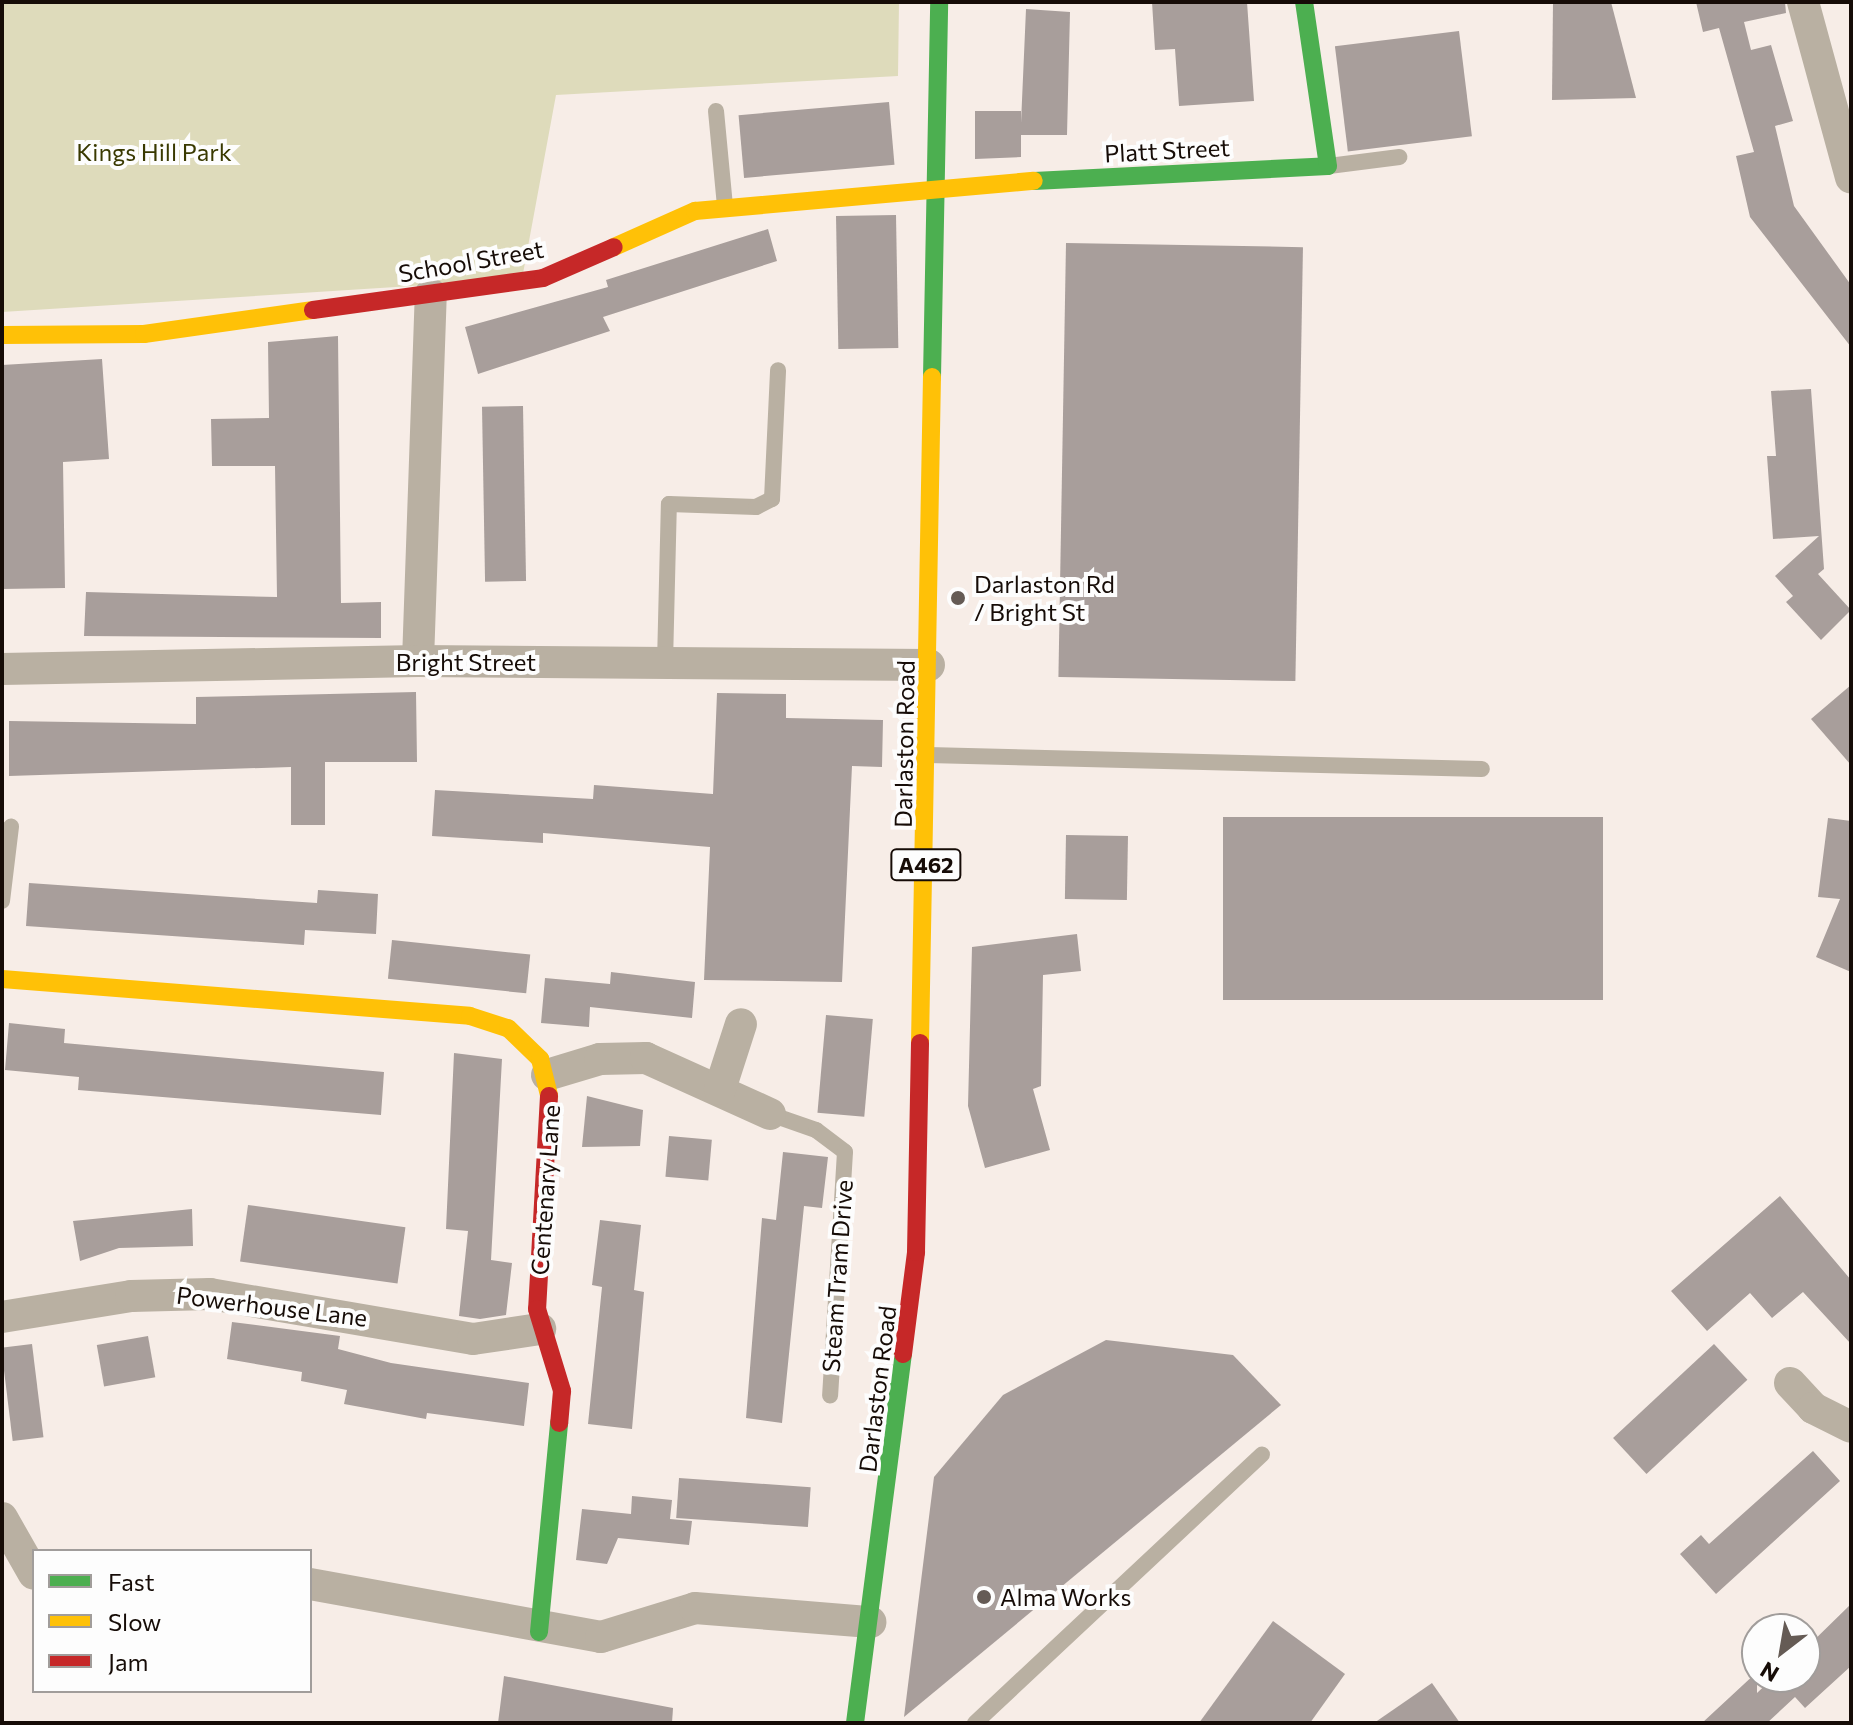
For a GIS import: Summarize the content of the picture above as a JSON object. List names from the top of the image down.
{
  "streets": {
    "street": [
      "Platt Street",
      "School Street",
      "Bright Street",
      "Darlaston Road",
      "A462",
      "Centenary Lane",
      "Steam Tram Drive",
      "Powerhouse Lane"
    ]
  },
  "crossings": [
    ["Platt Street", "School Street"],
    ["Platt Street", "Darlaston Road"],
    ["School Street", "Darlaston Road"],
    ["Bright Street", "Darlaston Road"],
    ["Centenary Lane", "Steam Tram Drive"],
    ["Centenary Lane", "Powerhouse Lane"]
  ],
  "parks": ["Kings Hill Park"],
  "places": ["Darlaston Rd / Bright St", "Alma Works"],
  "legend": ["Fast", "Slow", "Jam"],
  "north": "bottom left"
}
